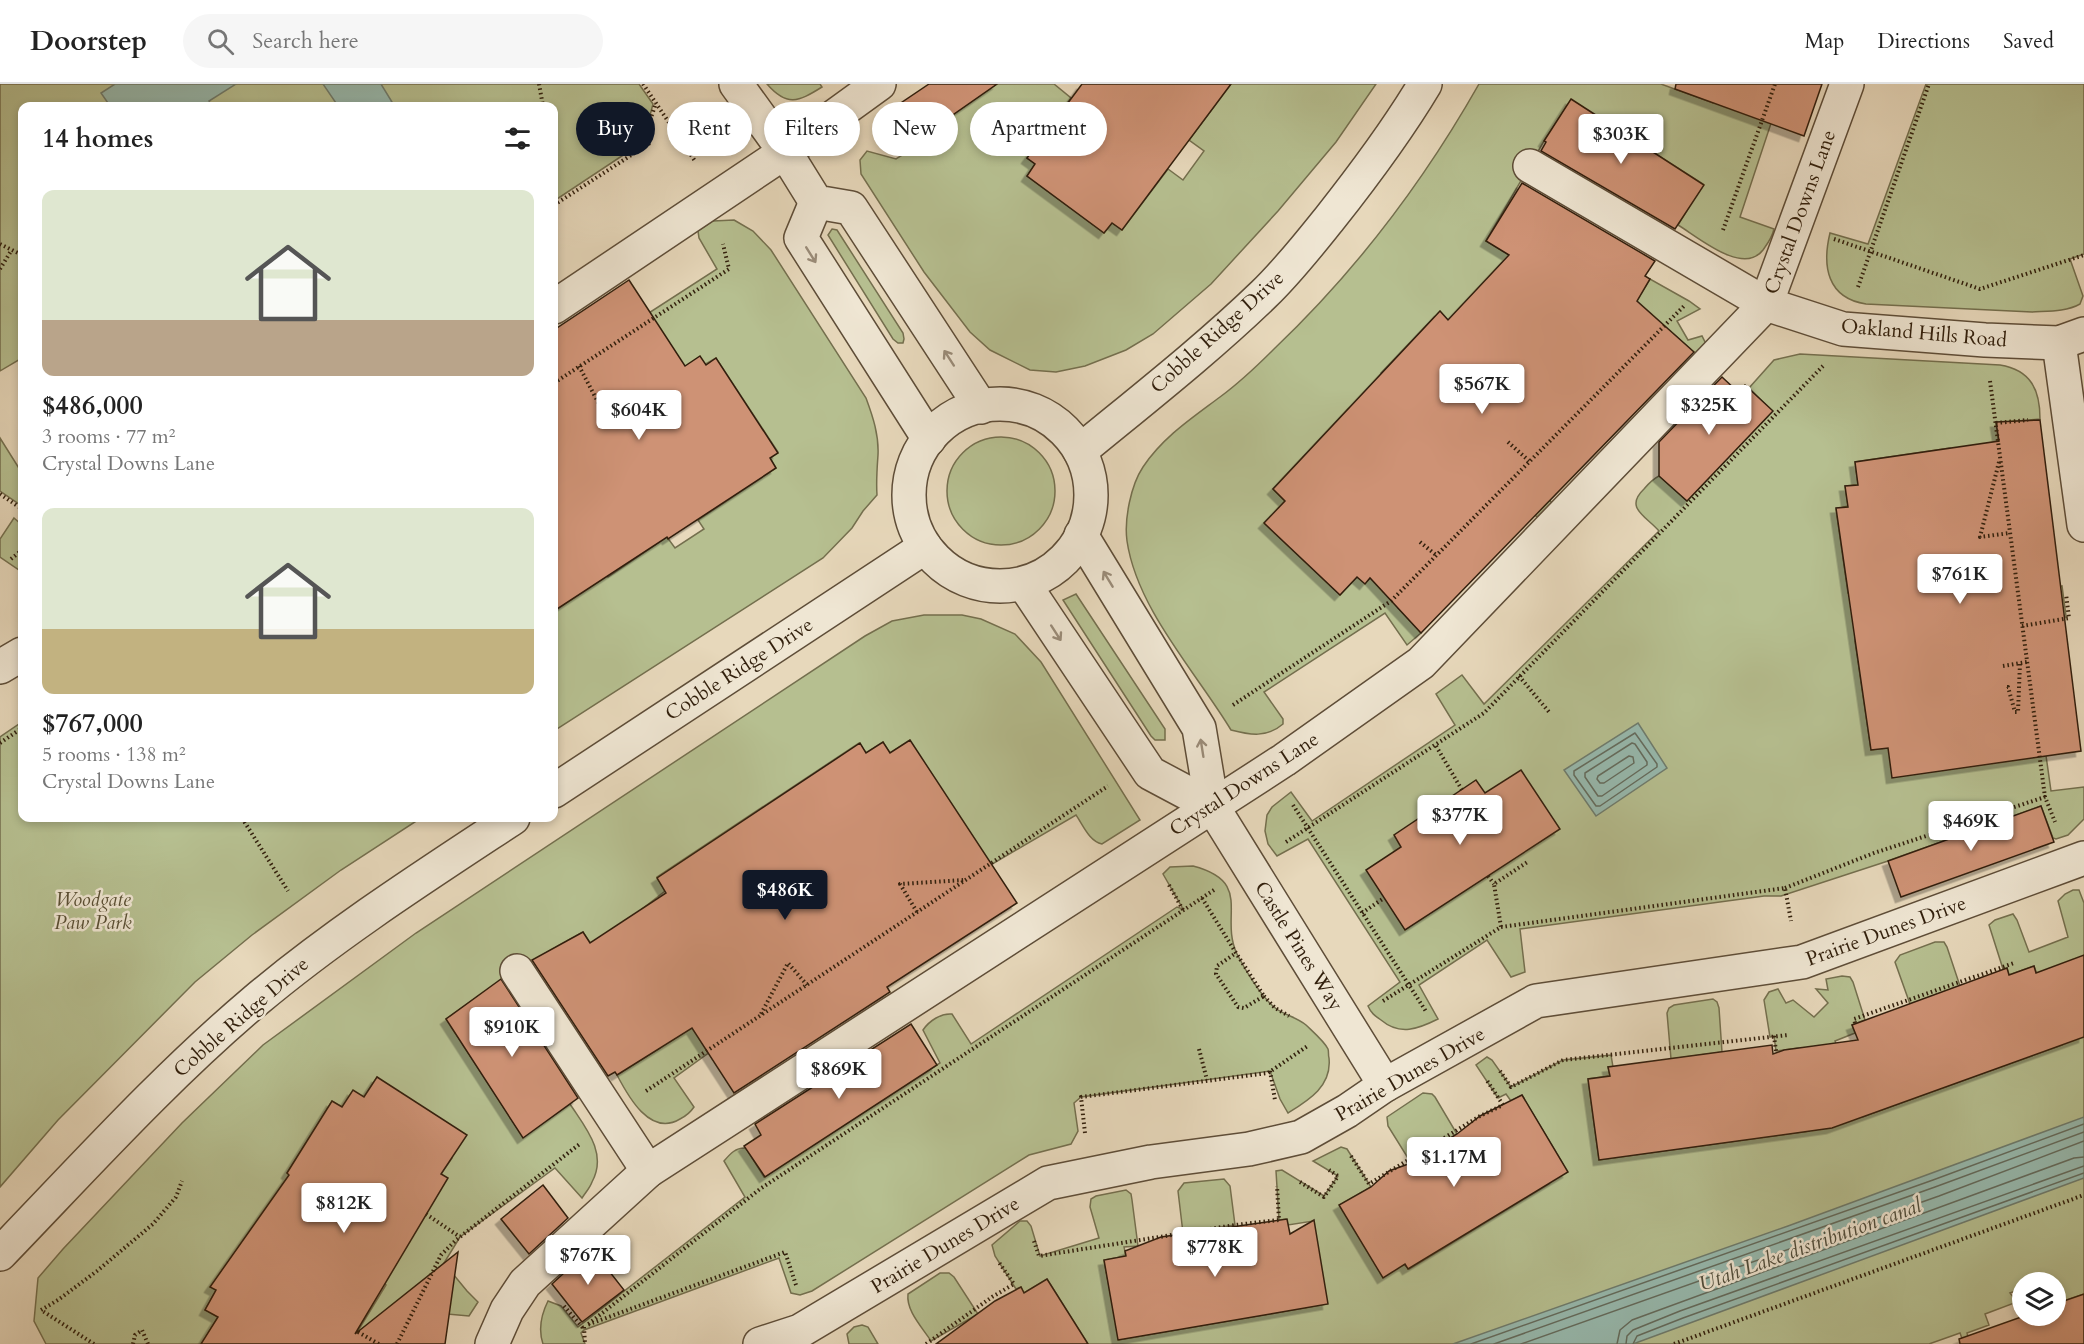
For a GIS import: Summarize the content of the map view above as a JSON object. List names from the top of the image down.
{
  "streets": {
    "street": [
      "Crystal Downs Lane",
      "Cobble Ridge Drive",
      "Oakland Hills Road",
      "Prairie Dunes Drive",
      "Castle Pines Way"
    ]
  },
  "crossings": [
    ["Crystal Downs Lane", "Oakland Hills Road"],
    ["Crystal Downs Lane", "Castle Pines Way"],
    ["Cobble Ridge Drive", "Castle Pines Way"],
    ["Prairie Dunes Drive", "Castle Pines Way"]
  ],
  "water": ["Utah Lake distribution canal"],
  "parks": ["Woodgate Paw Park"],
  "page": {
    "header": "Doorstep",
    "search": "Search here",
    "nav": ["Map", "Directions", "Saved"],
    "chip": [
      "Buy",
      "Rent",
      "Filters",
      "New",
      "Apartment"
    ],
    "heading": "14 homes",
    "price": [
      "$303K",
      "$567K",
      "$325K",
      "$604K",
      "$761K",
      "$377K",
      "$469K",
      "$486K",
      "$910K",
      "$869K",
      "$1.17M",
      "$812K",
      "$778K",
      "$767K"
    ],
    "list": [
      {
        "name": "$486,000",
        "note": "3 rooms · 77 m² · Crystal Downs Lane"
      },
      {
        "name": "$767,000",
        "note": "5 rooms · 138 m² · Crystal Downs Lane"
      }
    ]
  }
}
